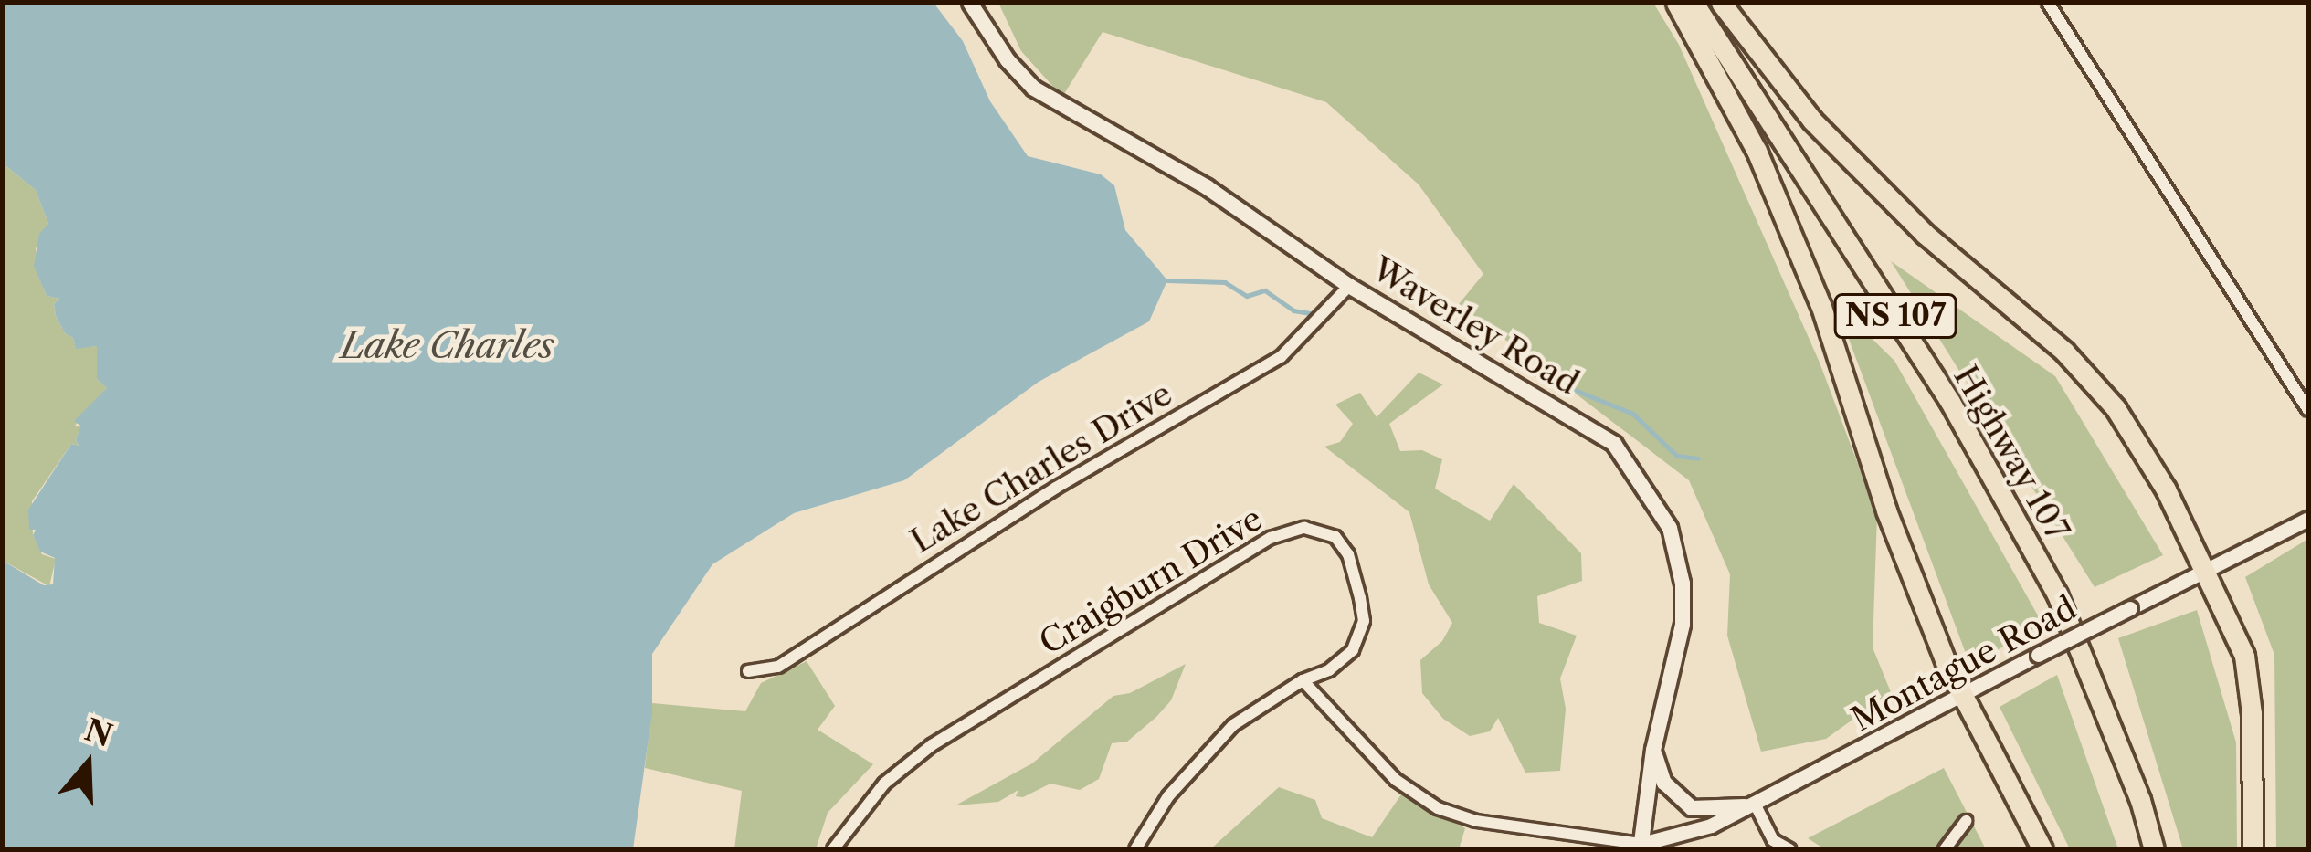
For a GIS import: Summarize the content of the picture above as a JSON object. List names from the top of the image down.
{
  "streets": {
    "highway": ["NS 107", "Highway 107"],
    "main road": ["Waverley Road"],
    "street": ["Lake Charles Drive", "Craigburn Drive", "Montague Road"]
  },
  "crossings": [
    ["Waverley Road", "Lake Charles Drive"],
    ["Waverley Road", "Montague Road"]
  ],
  "water": ["Lake Charles"],
  "north": "top"
}
